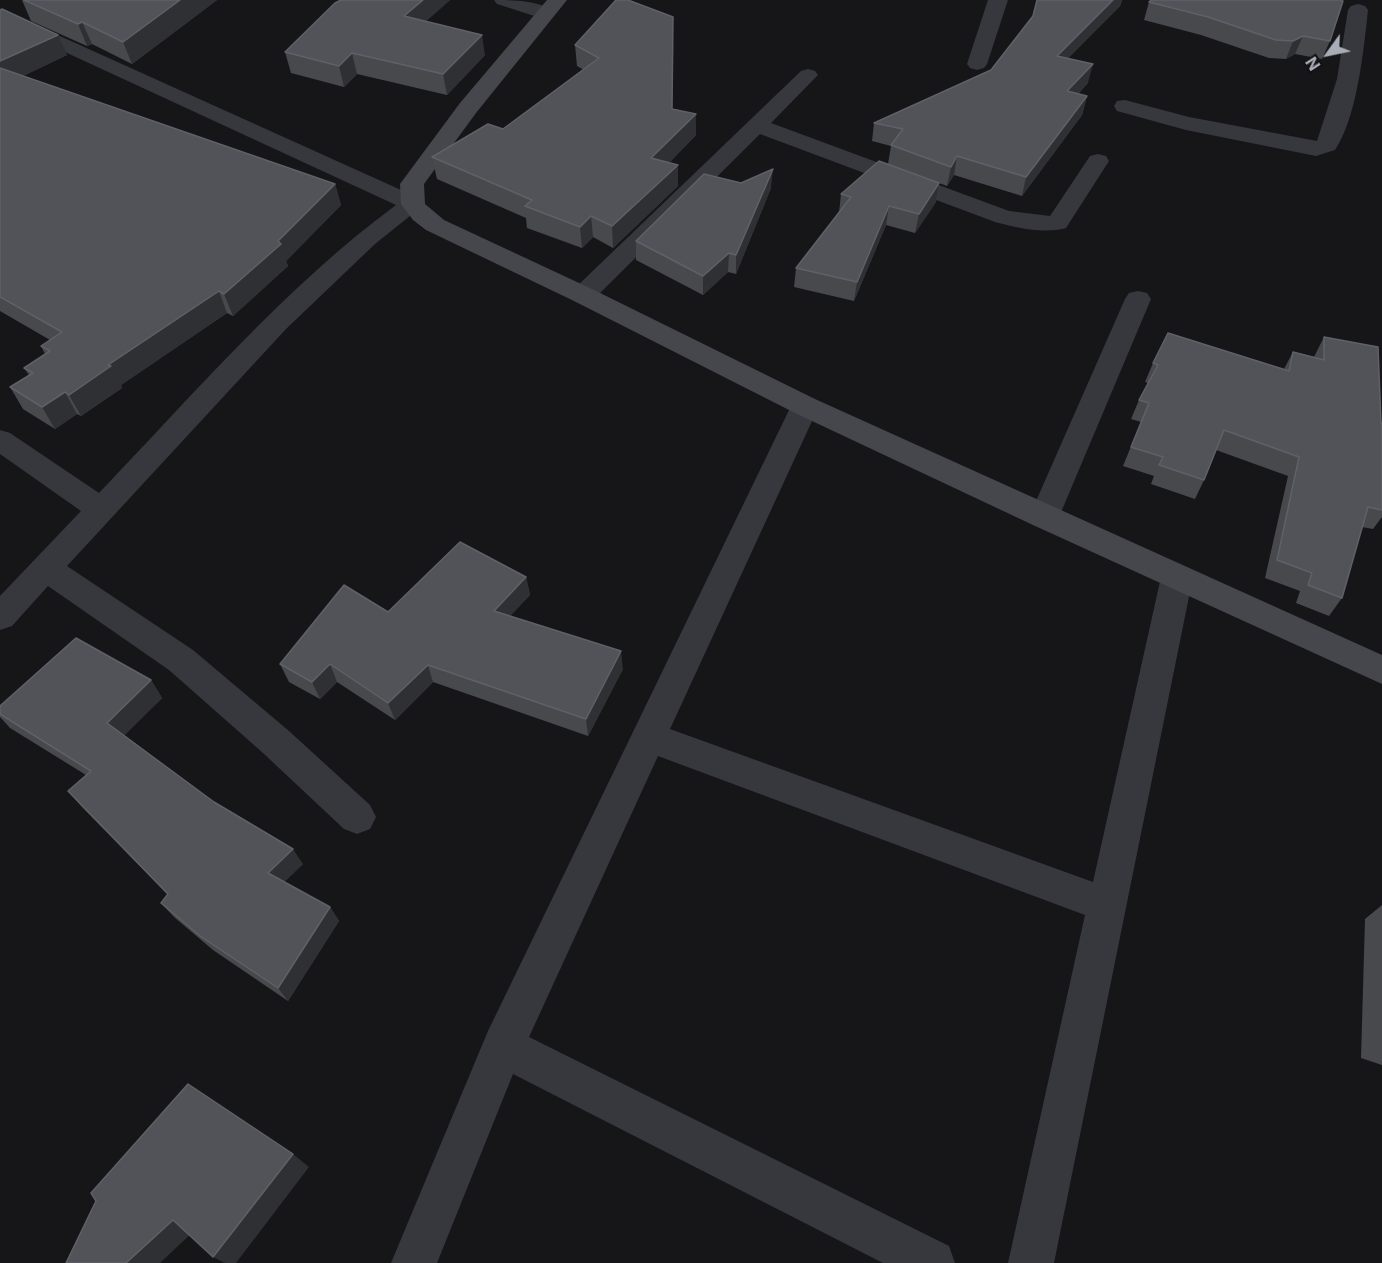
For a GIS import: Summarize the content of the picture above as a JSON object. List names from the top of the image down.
{
  "north": "bottom left"
}
